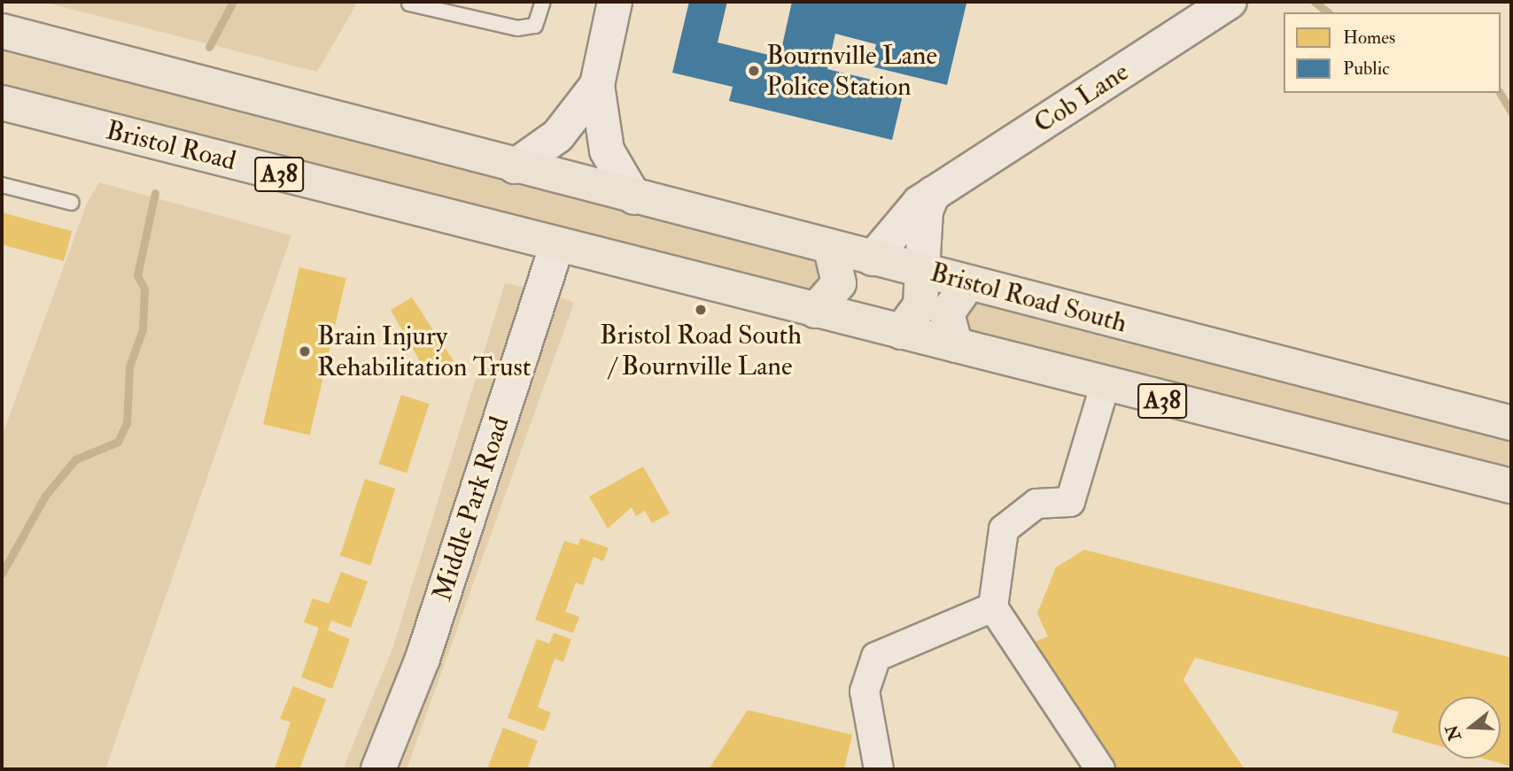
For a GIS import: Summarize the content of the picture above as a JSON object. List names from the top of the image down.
{
  "streets": {
    "highway": ["Bristol Road", "A38", "Bristol Road South"],
    "street": ["Cob Lane", "Middle Park Road"]
  },
  "crossings": [
    ["Cob Lane", "A38"],
    ["Cob Lane", "Bristol Road South"],
    ["Bristol Road", "A38"],
    ["Bristol Road", "Middle Park Road"],
    ["A38", "Bristol Road South"],
    ["A38", "Middle Park Road"]
  ],
  "places": ["Bournville Lane Police Station", "Bristol Road South / Bournville Lane", "Brain Injury Rehabilitation Trust"],
  "legend": ["Homes", "Public"],
  "north": "left"
}
